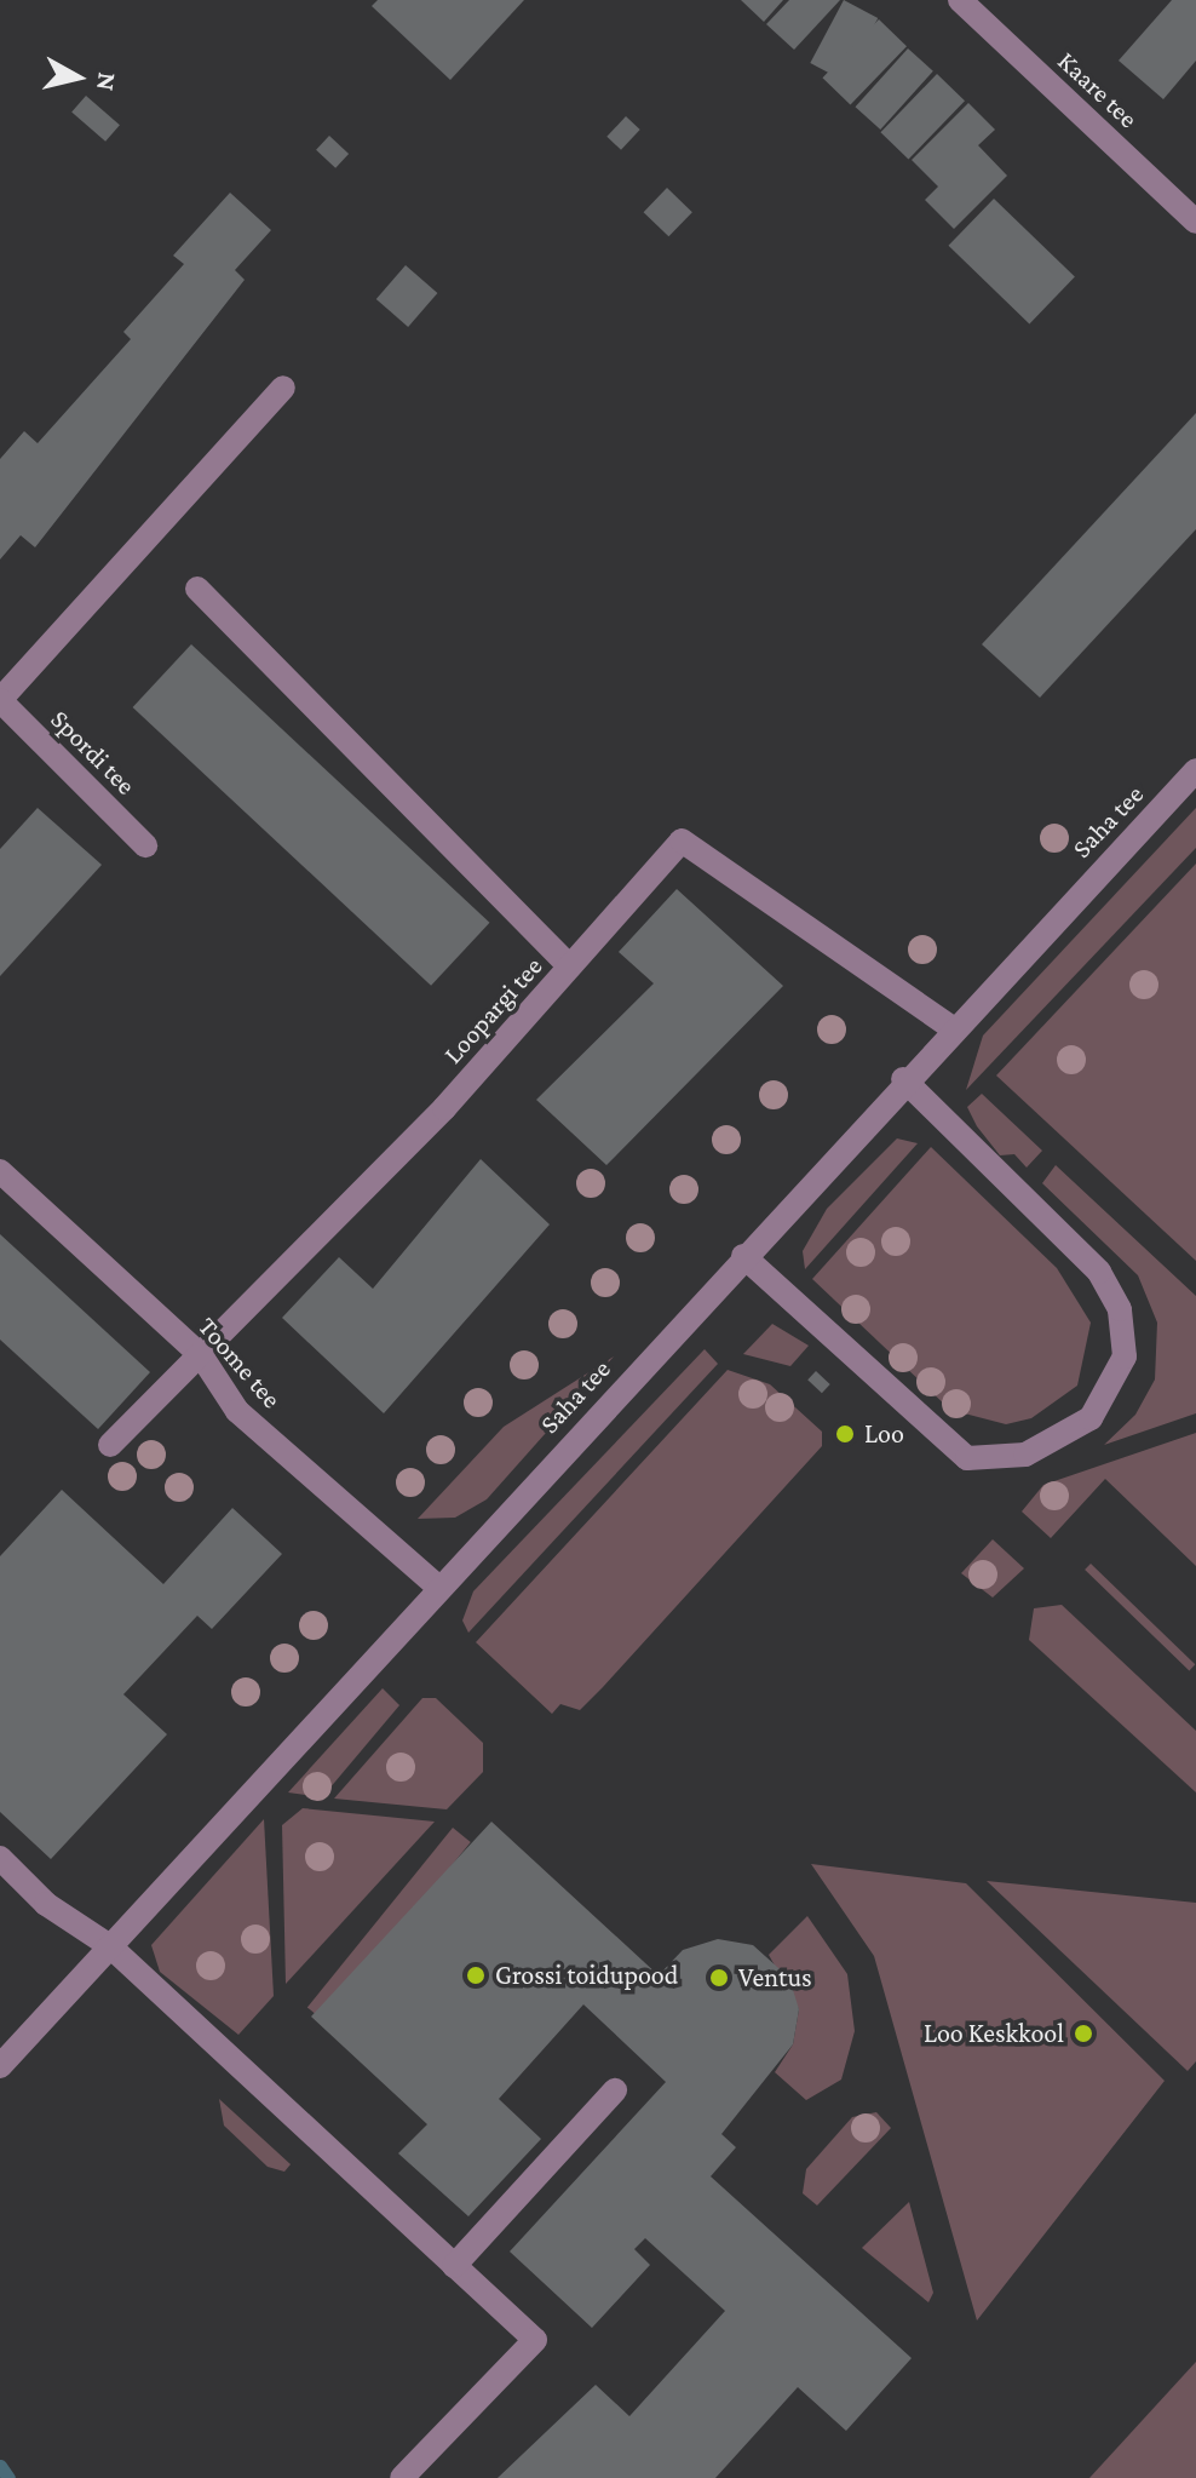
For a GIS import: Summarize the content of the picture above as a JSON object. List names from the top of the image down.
{
  "streets": {
    "street": [
      "Kaare tee",
      "Spordi tee",
      "Saha tee",
      "Loopargi tee",
      "Toome tee"
    ]
  },
  "crossings": [
    ["Saha tee", "Loopargi tee"],
    ["Saha tee", "Toome tee"],
    ["Loopargi tee", "Toome tee"]
  ],
  "places": [
    "Loo",
    "Grossi toidupood",
    "Ventus",
    "Loo Keskkool"
  ],
  "north": "right"
}
